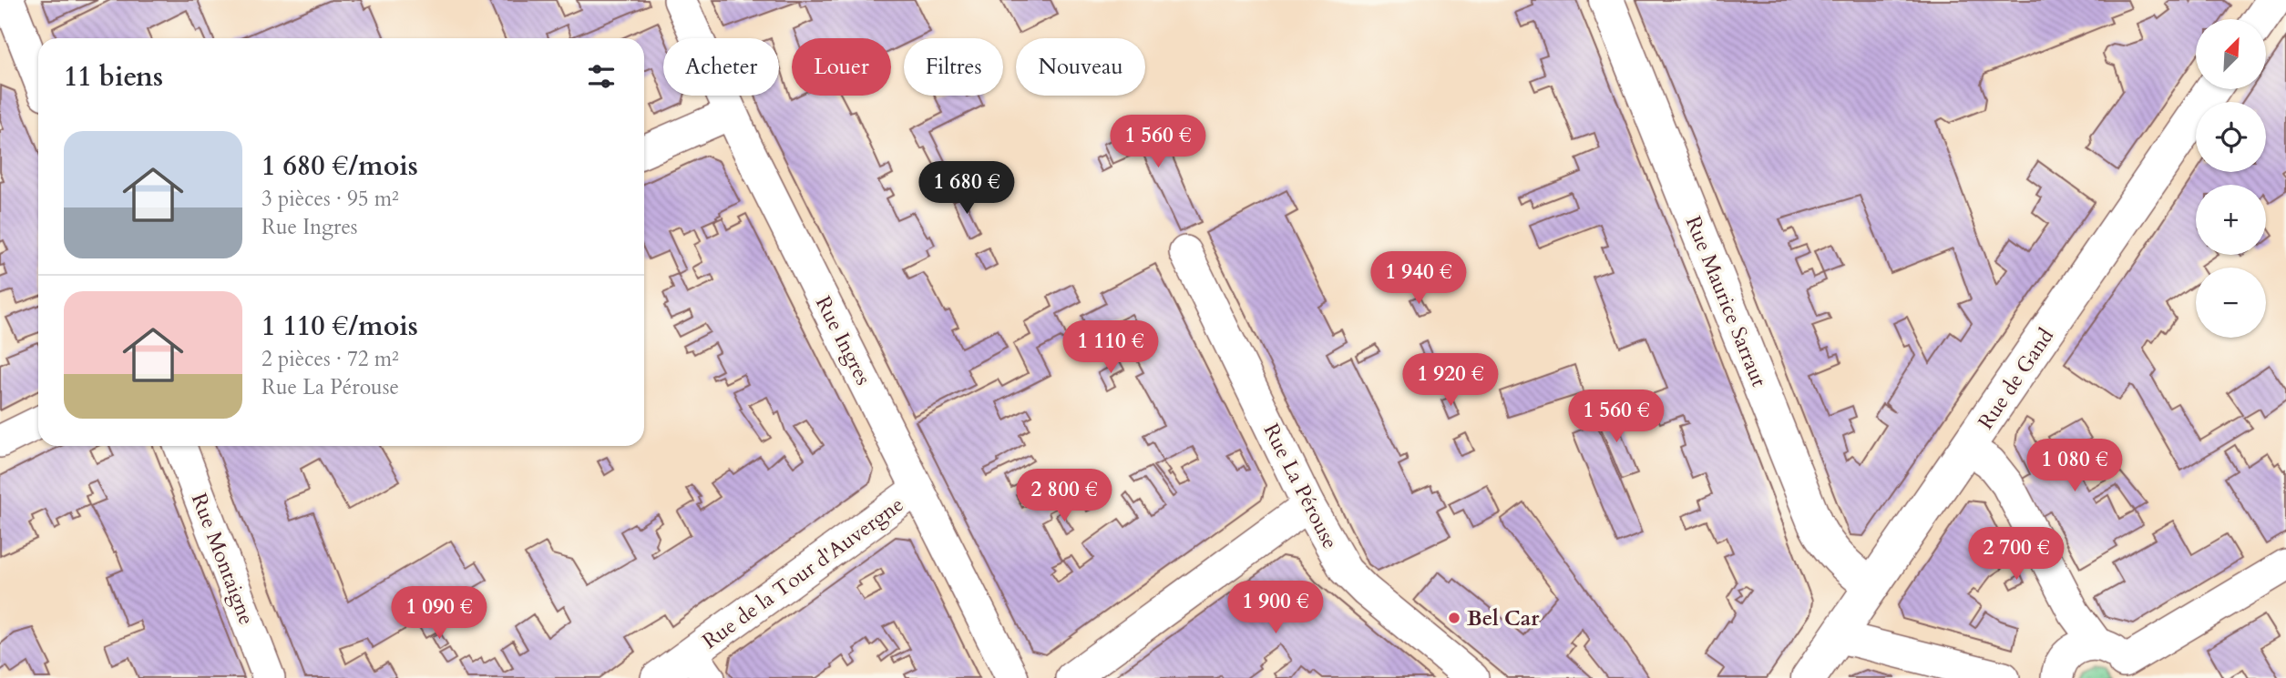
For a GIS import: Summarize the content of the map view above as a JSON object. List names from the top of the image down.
{
  "streets": {
    "main road": ["Rue Maurice Sarraut", "Rue de Gand"],
    "street": [
      "Rue Ingres",
      "Rue La Pérouse",
      "Rue Montaigne",
      "Rue de la Tour d'Auvergne"
    ]
  },
  "crossings": [
    ["Rue Maurice Sarraut", "Rue de Gand"],
    ["Rue Ingres", "Rue de la Tour d'Auvergne"]
  ],
  "places": ["Bel Car"],
  "north": "top right",
  "page": {
    "map_buttons": ["+", "−"],
    "chip": [
      "Acheter",
      "Louer",
      "Filtres",
      "Nouveau"
    ],
    "heading": "11 biens",
    "price": [
      "1 560 €",
      "1 680 €",
      "1 940 €",
      "1 110 €",
      "1 920 €",
      "1 560 €",
      "1 080 €",
      "2 800 €",
      "2 700 €",
      "1 900 €",
      "1 090 €"
    ],
    "list": [
      {
        "name": "1 680 €/mois",
        "note": "3 pièces · 95 m² · Rue Ingres"
      },
      {
        "name": "1 110 €/mois",
        "note": "2 pièces · 72 m² · Rue La Pérouse"
      }
    ]
  }
}
